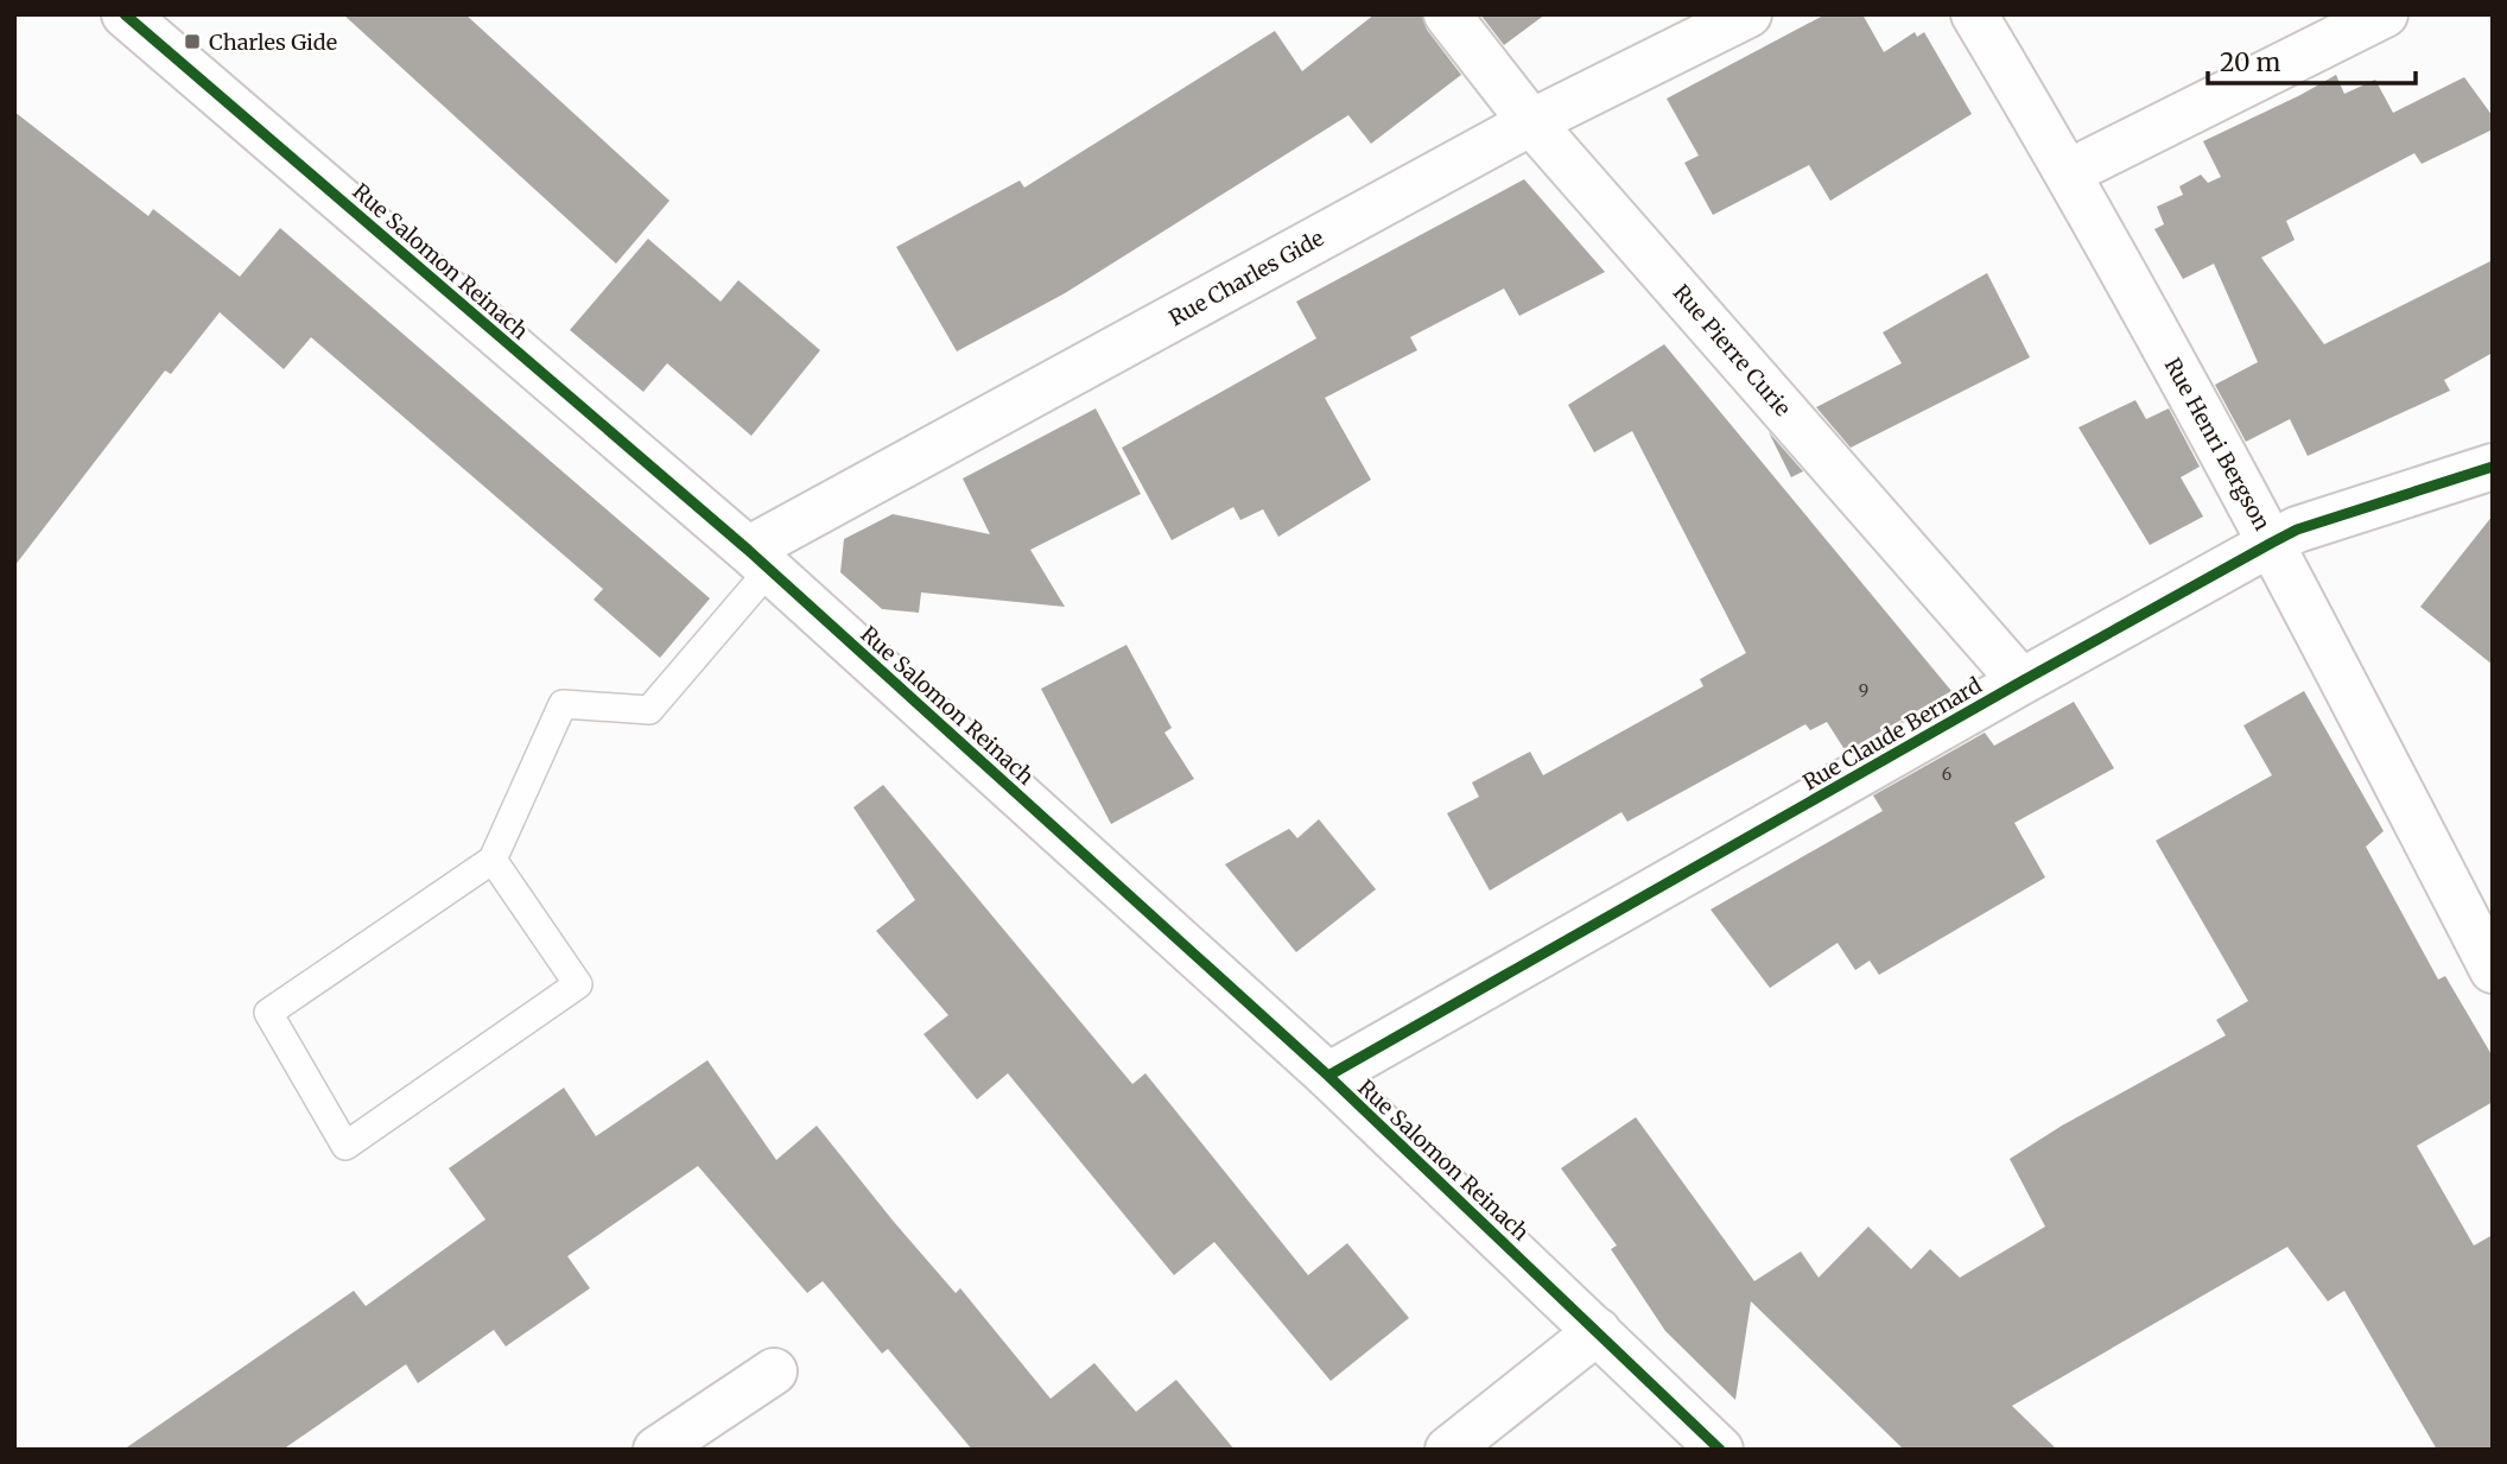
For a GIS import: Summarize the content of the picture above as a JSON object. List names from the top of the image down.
{
  "streets": {
    "street": [
      "Rue Salomon Reinach",
      "Rue Charles Gide",
      "Rue Pierre Curie",
      "Rue Henri Bergson",
      "Rue Claude Bernard"
    ]
  },
  "crossings": [
    ["Rue Salomon Reinach", "Rue Charles Gide"],
    ["Rue Salomon Reinach", "Rue Claude Bernard"],
    ["Rue Charles Gide", "Rue Pierre Curie"],
    ["Rue Pierre Curie", "Rue Claude Bernard"],
    ["Rue Henri Bergson", "Rue Claude Bernard"]
  ],
  "places": {
    "transit": ["Charles Gide"]
  },
  "house_numbers": ["9", "6"],
  "scale_bar": "20 m"
}
